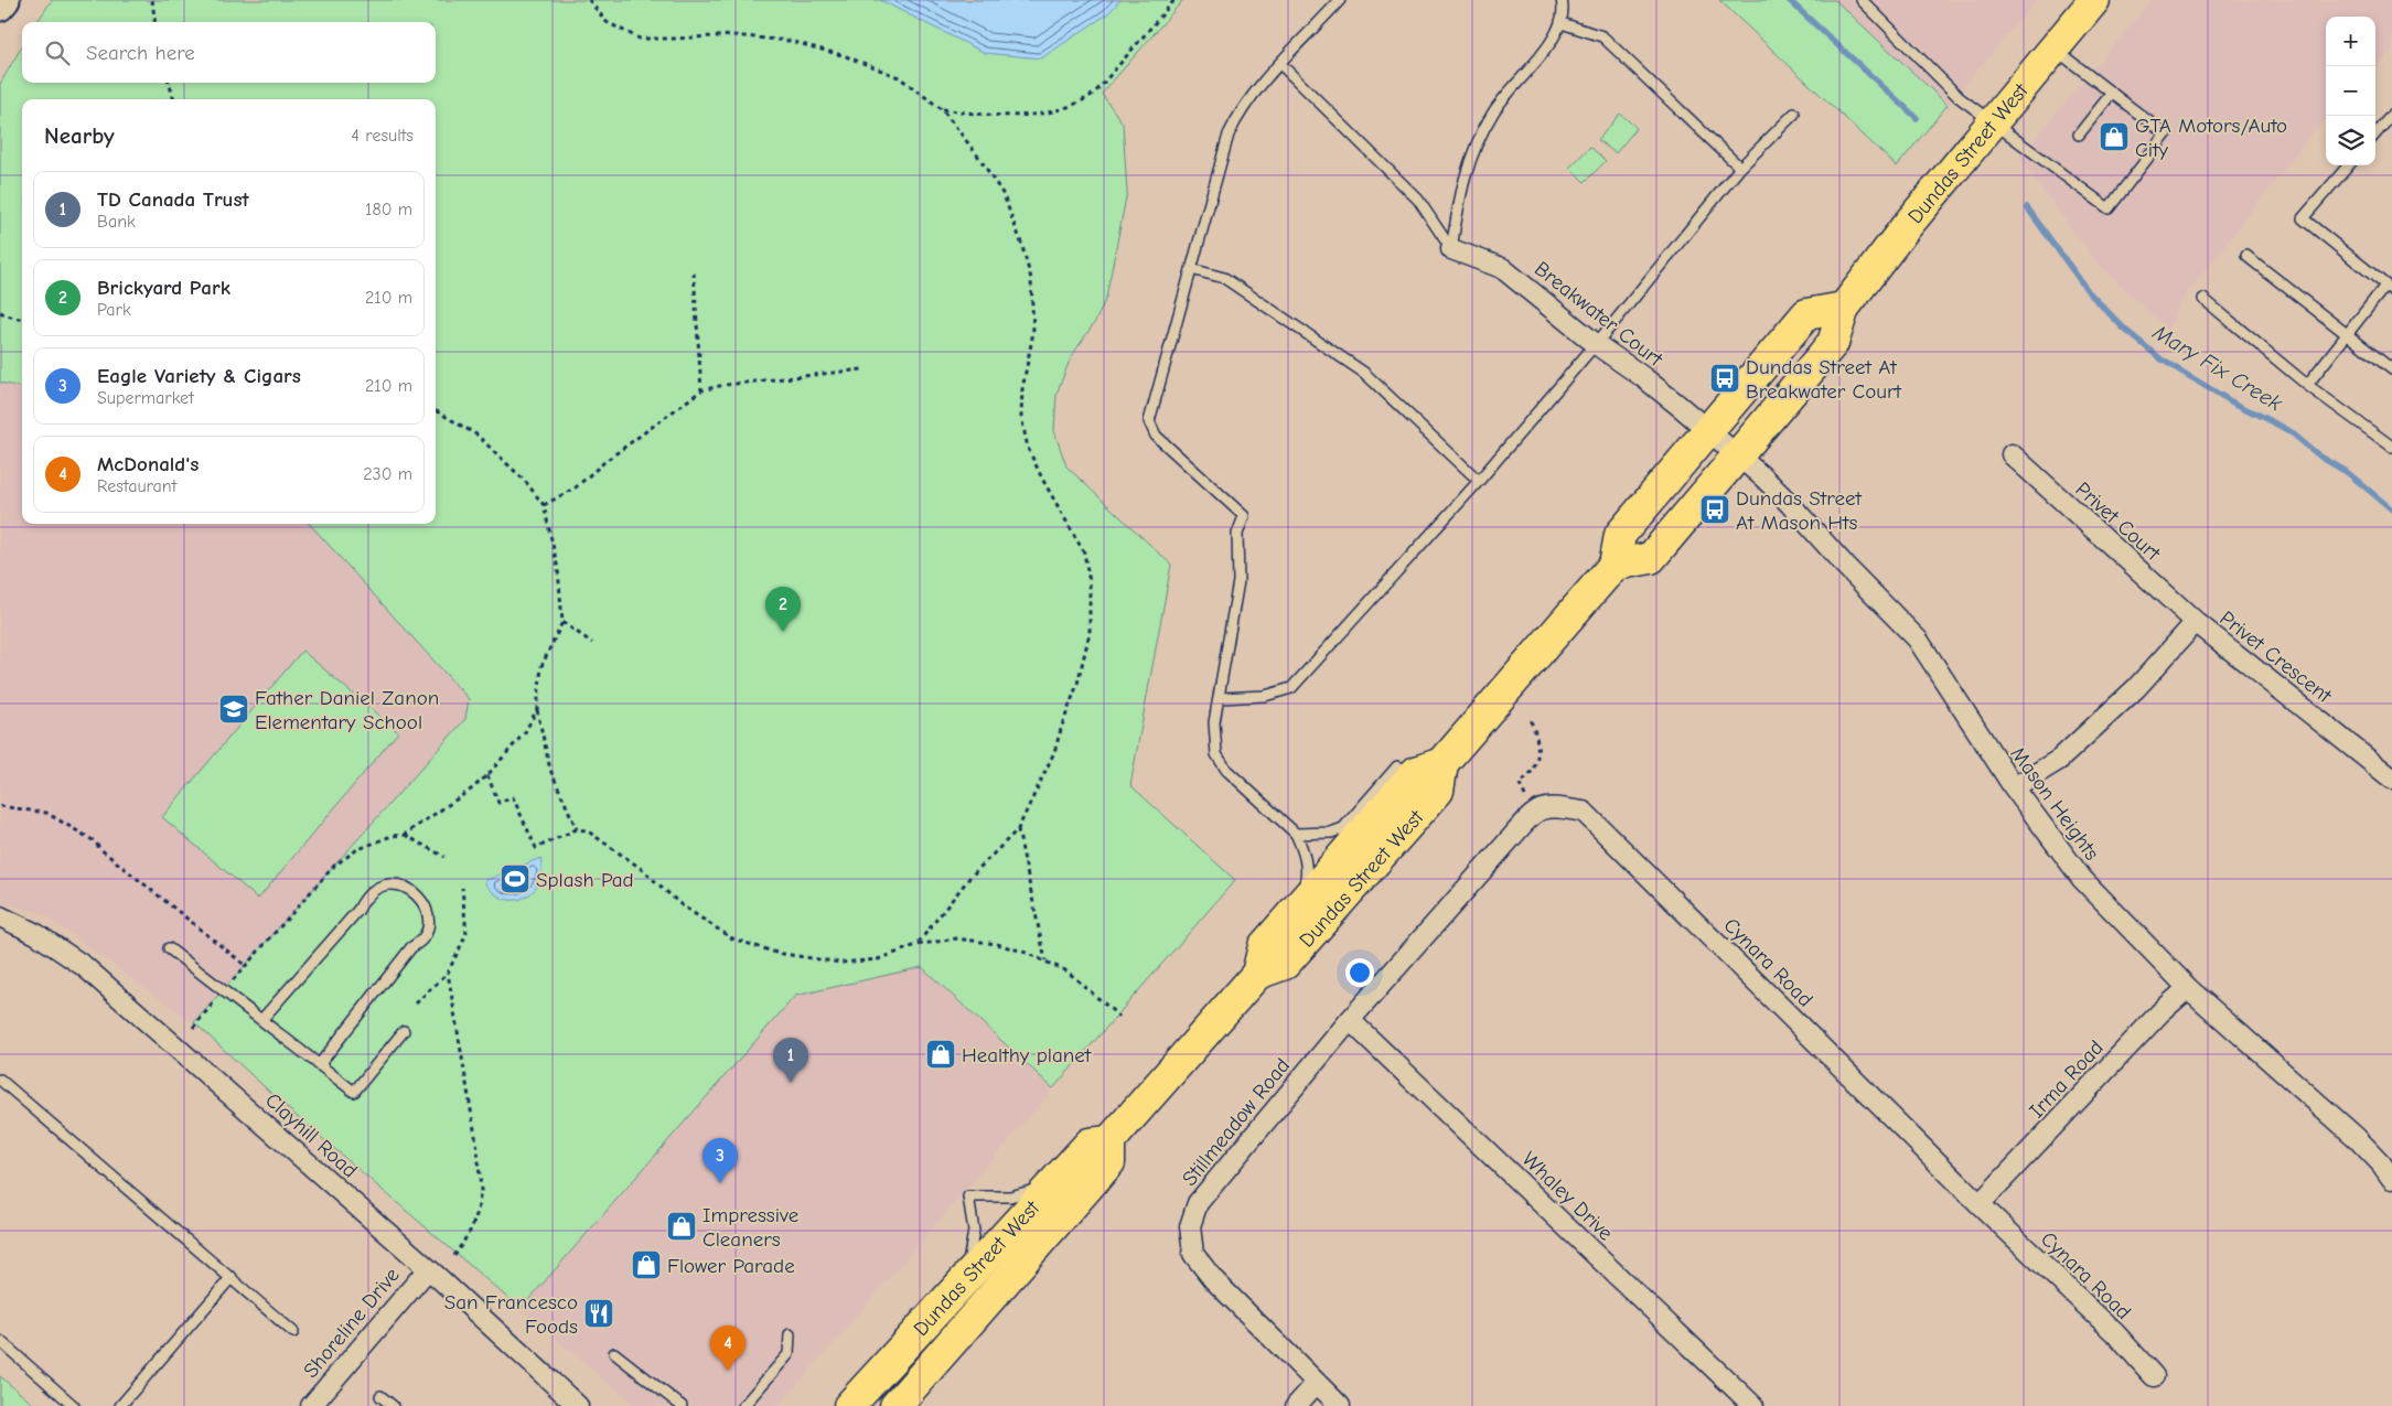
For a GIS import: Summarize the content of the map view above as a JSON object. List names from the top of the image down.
{
  "streets": {
    "main road": ["Dundas Street West"],
    "street": [
      "Breakwater Court",
      "Privet Court",
      "Privet Crescent",
      "Mason Heights",
      "Cynara Road",
      "Irma Road",
      "Stillmeadow Road",
      "Clayhill Road",
      "Whaley Drive",
      "Shoreline Drive"
    ]
  },
  "crossings": [
    ["Dundas Street West", "Mason Heights"],
    ["Breakwater Court", "Mason Heights"],
    ["Privet Court", "Privet Crescent"],
    ["Privet Crescent", "Mason Heights"],
    ["Mason Heights", "Irma Road"],
    ["Cynara Road", "Irma Road"],
    ["Stillmeadow Road", "Whaley Drive"],
    ["Clayhill Road", "Shoreline Drive"]
  ],
  "water": ["Mary Fix Creek"],
  "places": {
    "shop": [
      "GTA Motors/Auto City",
      "Healthy planet",
      "Impressive Cleaners",
      "Flower Parade"
    ],
    "bus stop": ["Dundas Street At Breakwater Court", "Dundas Street At Mason Hts"],
    "school or university": ["Father Daniel Zanon Elementary School"],
    "sports": ["Splash Pad"],
    "restaurant": ["San Francesco Foods"]
  },
  "page": {
    "map_buttons": ["+", "−"],
    "search": "Search here",
    "heading": ["Nearby", "4 results"],
    "list": [
      {
        "mark": "1",
        "name": "TD Canada Trust",
        "note": "Bank",
        "value": "180 m"
      },
      {
        "mark": "2",
        "name": "Brickyard Park",
        "note": "Park",
        "value": "210 m"
      },
      {
        "mark": "3",
        "name": "Eagle Variety & Cigars",
        "note": "Supermarket",
        "value": "210 m"
      },
      {
        "mark": "4",
        "name": "McDonald's",
        "note": "Restaurant",
        "value": "230 m"
      }
    ],
    "pins": [
      "2",
      "1",
      "3",
      "4"
    ]
  }
}
